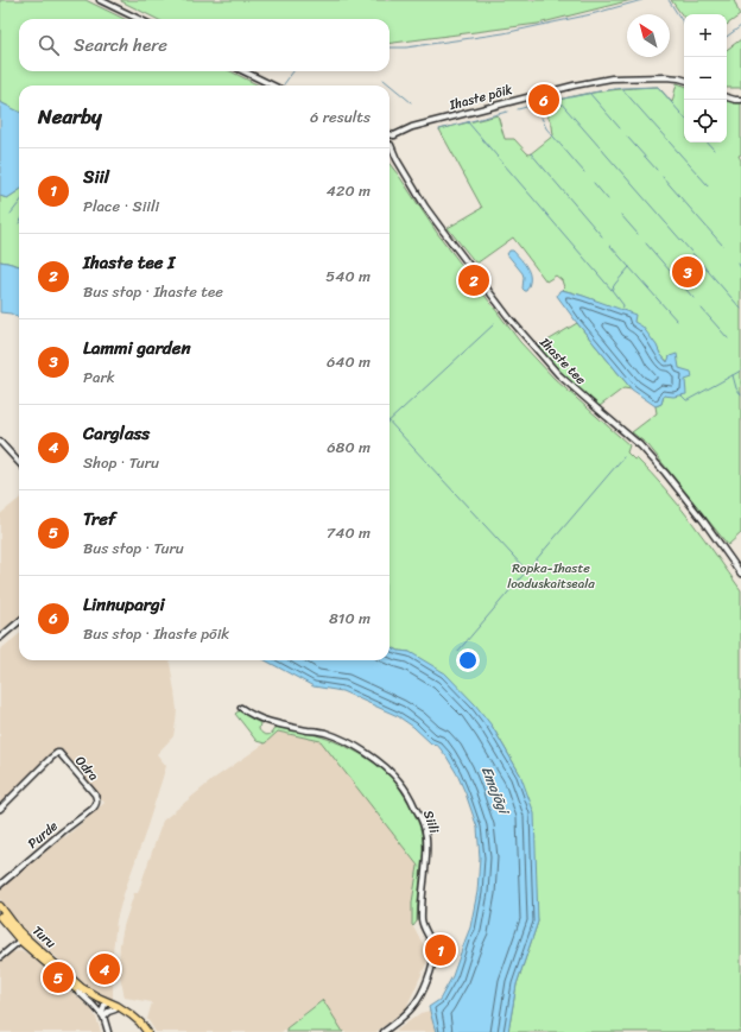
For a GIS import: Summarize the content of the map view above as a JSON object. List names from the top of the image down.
{
  "streets": {
    "main road": ["Turu"],
    "street": [
      "Ihaste põik",
      "Ihaste tee",
      "Odra",
      "Siili",
      "Purde"
    ]
  },
  "crossings": [
    ["Odra", "Purde"]
  ],
  "water": ["Emajõgi"],
  "parks": ["Ropka-Ihaste looduskaitseala"],
  "north": "top left",
  "page": {
    "map_buttons": ["+", "−"],
    "search": "Search here",
    "pins": [
      "6",
      "3",
      "2",
      "1",
      "4",
      "5"
    ],
    "heading": ["Nearby", "6 results"],
    "list": [
      {
        "mark": "1",
        "name": "Siil",
        "note": "Place · Siili",
        "value": "420 m"
      },
      {
        "mark": "2",
        "name": "Ihaste tee I",
        "note": "Bus stop · Ihaste tee",
        "value": "540 m"
      },
      {
        "mark": "3",
        "name": "Lammi garden",
        "note": "Park",
        "value": "640 m"
      },
      {
        "mark": "4",
        "name": "Carglass",
        "note": "Shop · Turu",
        "value": "680 m"
      },
      {
        "mark": "5",
        "name": "Tref",
        "note": "Bus stop · Turu",
        "value": "740 m"
      },
      {
        "mark": "6",
        "name": "Linnupargi",
        "note": "Bus stop · Ihaste põik",
        "value": "810 m"
      }
    ]
  }
}
